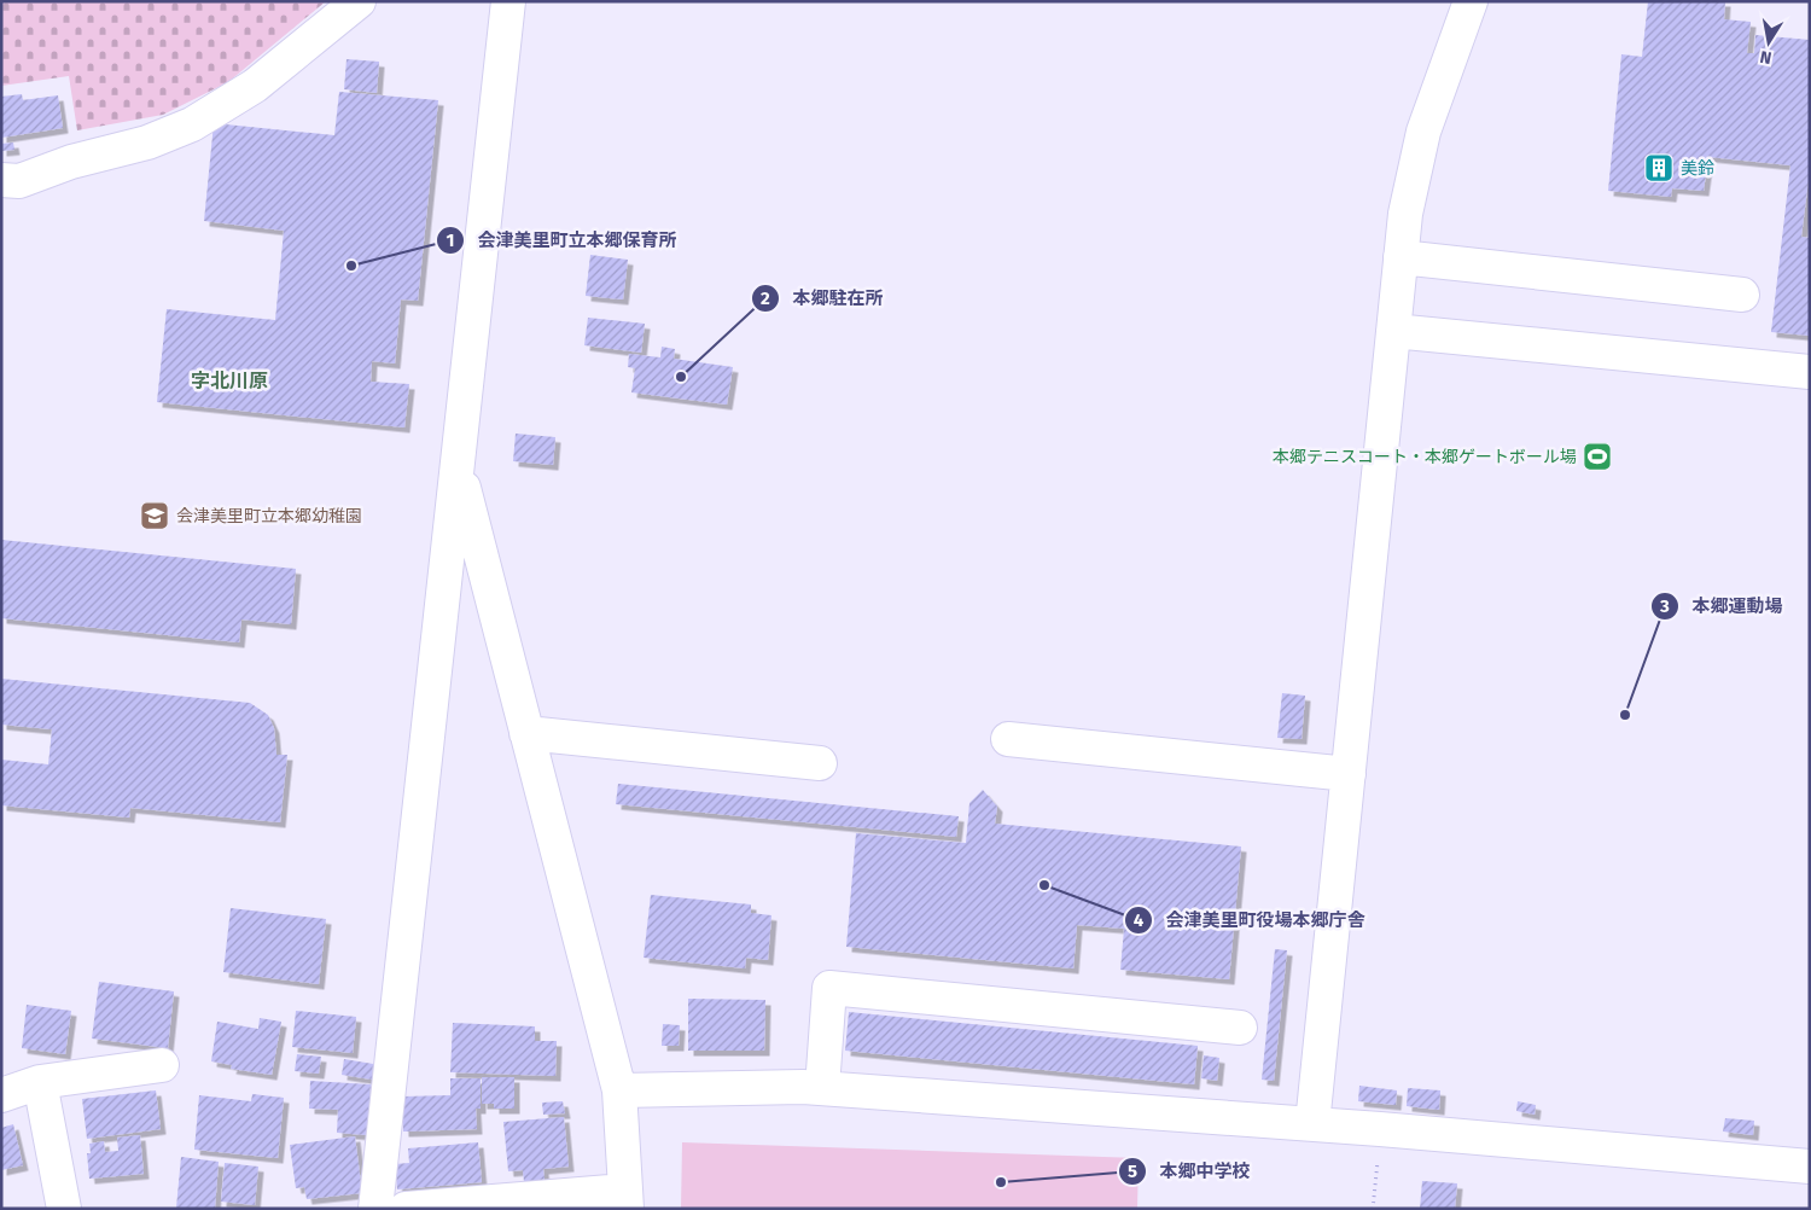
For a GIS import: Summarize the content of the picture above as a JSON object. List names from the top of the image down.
{
  "districts": ["字北川原"],
  "places": {
    "building": ["美鈴"],
    "other": [
      "会津美里町立本郷保育所",
      "本郷駐在所",
      "本郷運動場",
      "会津美里町役場本郷庁舎",
      "本郷中学校"
    ],
    "sports": ["本郷テニスコート・本郷ゲートボール場"],
    "school or university": ["会津美里町立本郷幼稚園"]
  },
  "north": "bottom"
}
